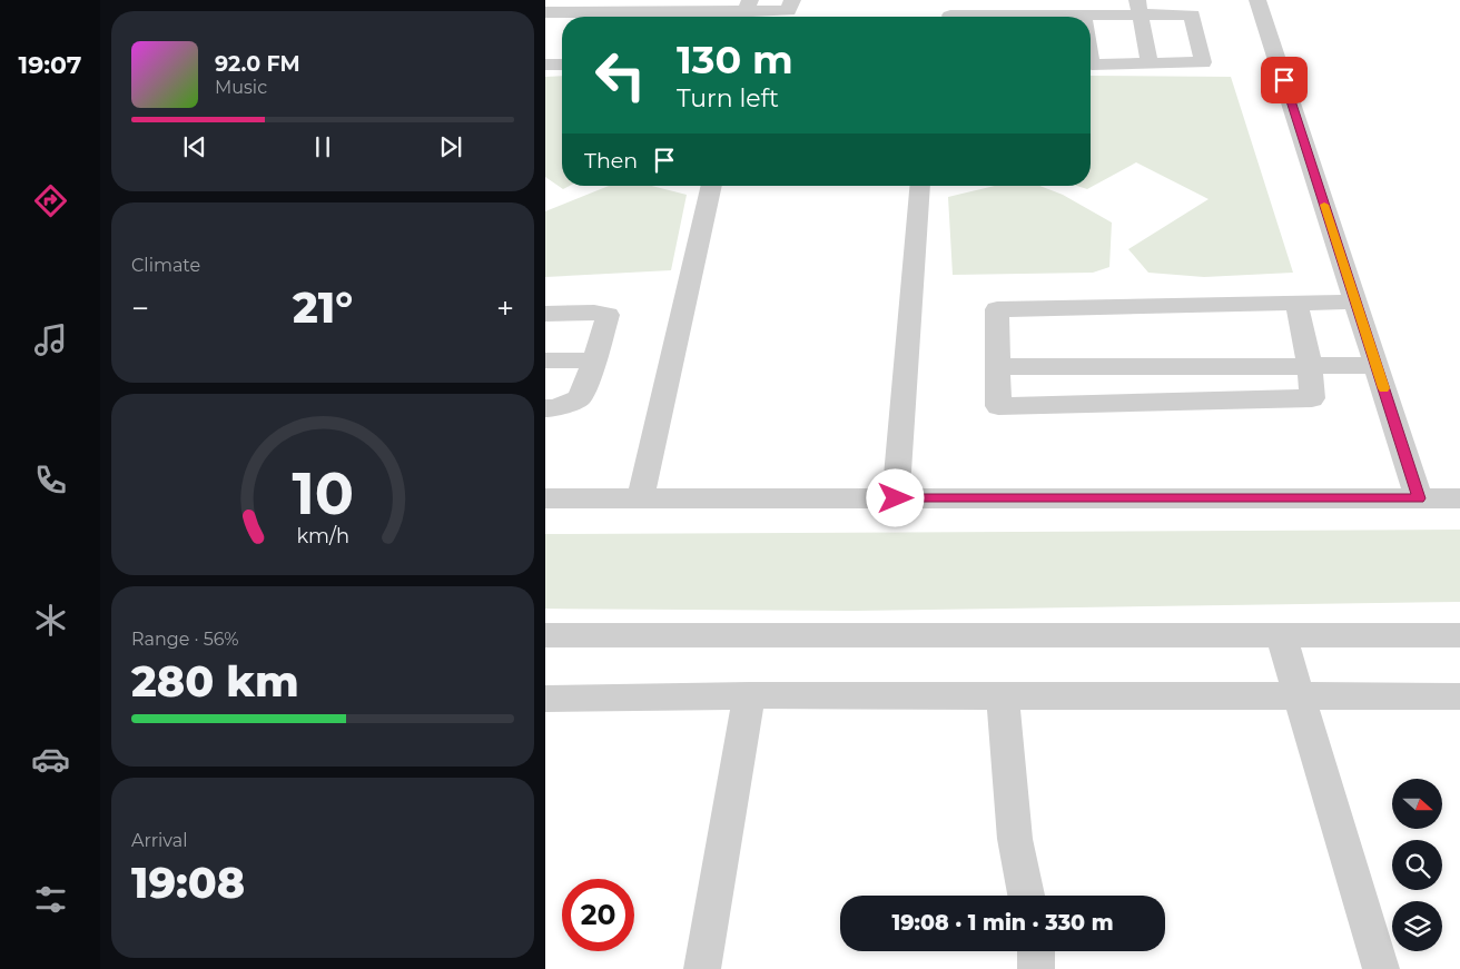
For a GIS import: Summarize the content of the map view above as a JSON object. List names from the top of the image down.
{
  "north": "right",
  "page": {
    "tabs": "19:07",
    "turn": ["130 m", "Turn left"],
    "song": ["92.0 FM", "Music"],
    "then": "Then",
    "tile": [
      "Climate",
      ["Range · 56%", "280 km"],
      ["Arrival", "19:08"]
    ],
    "heat": ["−", "21°", "+"],
    "limit": "20",
    "trip": "19:08 · 1 min · 330 m",
    "gauge": ["10", "km/h"]
  }
}
